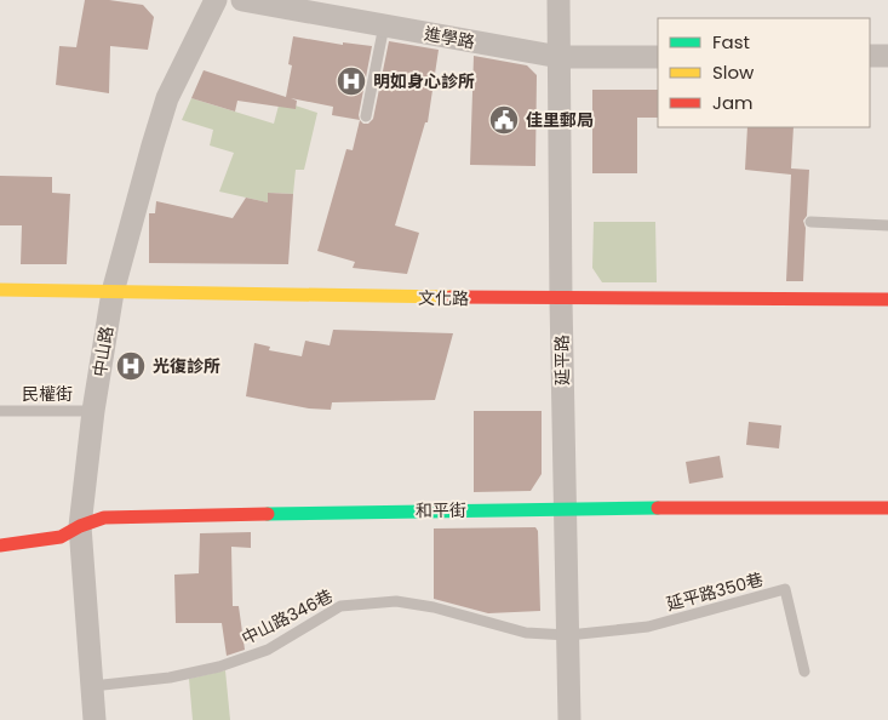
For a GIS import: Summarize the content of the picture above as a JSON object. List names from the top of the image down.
{
  "streets": {
    "street": [
      "進學路",
      "文化路",
      "中山路",
      "延平路",
      "和平街"
    ],
    "lane": ["民權街", "延平路350巷", "中山路346巷"]
  },
  "crossings": [
    ["進學路", "延平路"],
    ["文化路", "中山路"],
    ["文化路", "延平路"],
    ["中山路", "民權街"],
    ["中山路", "和平街"],
    ["中山路", "中山路346巷"],
    ["延平路", "和平街"],
    ["延平路", "延平路350巷"],
    ["延平路", "中山路346巷"],
    ["延平路350巷", "中山路346巷"]
  ],
  "places": {
    "hospital": ["明如身心診所", "光復診所"],
    "public building": ["佳里郵局"]
  },
  "legend": ["Fast", "Slow", "Jam"]
}
